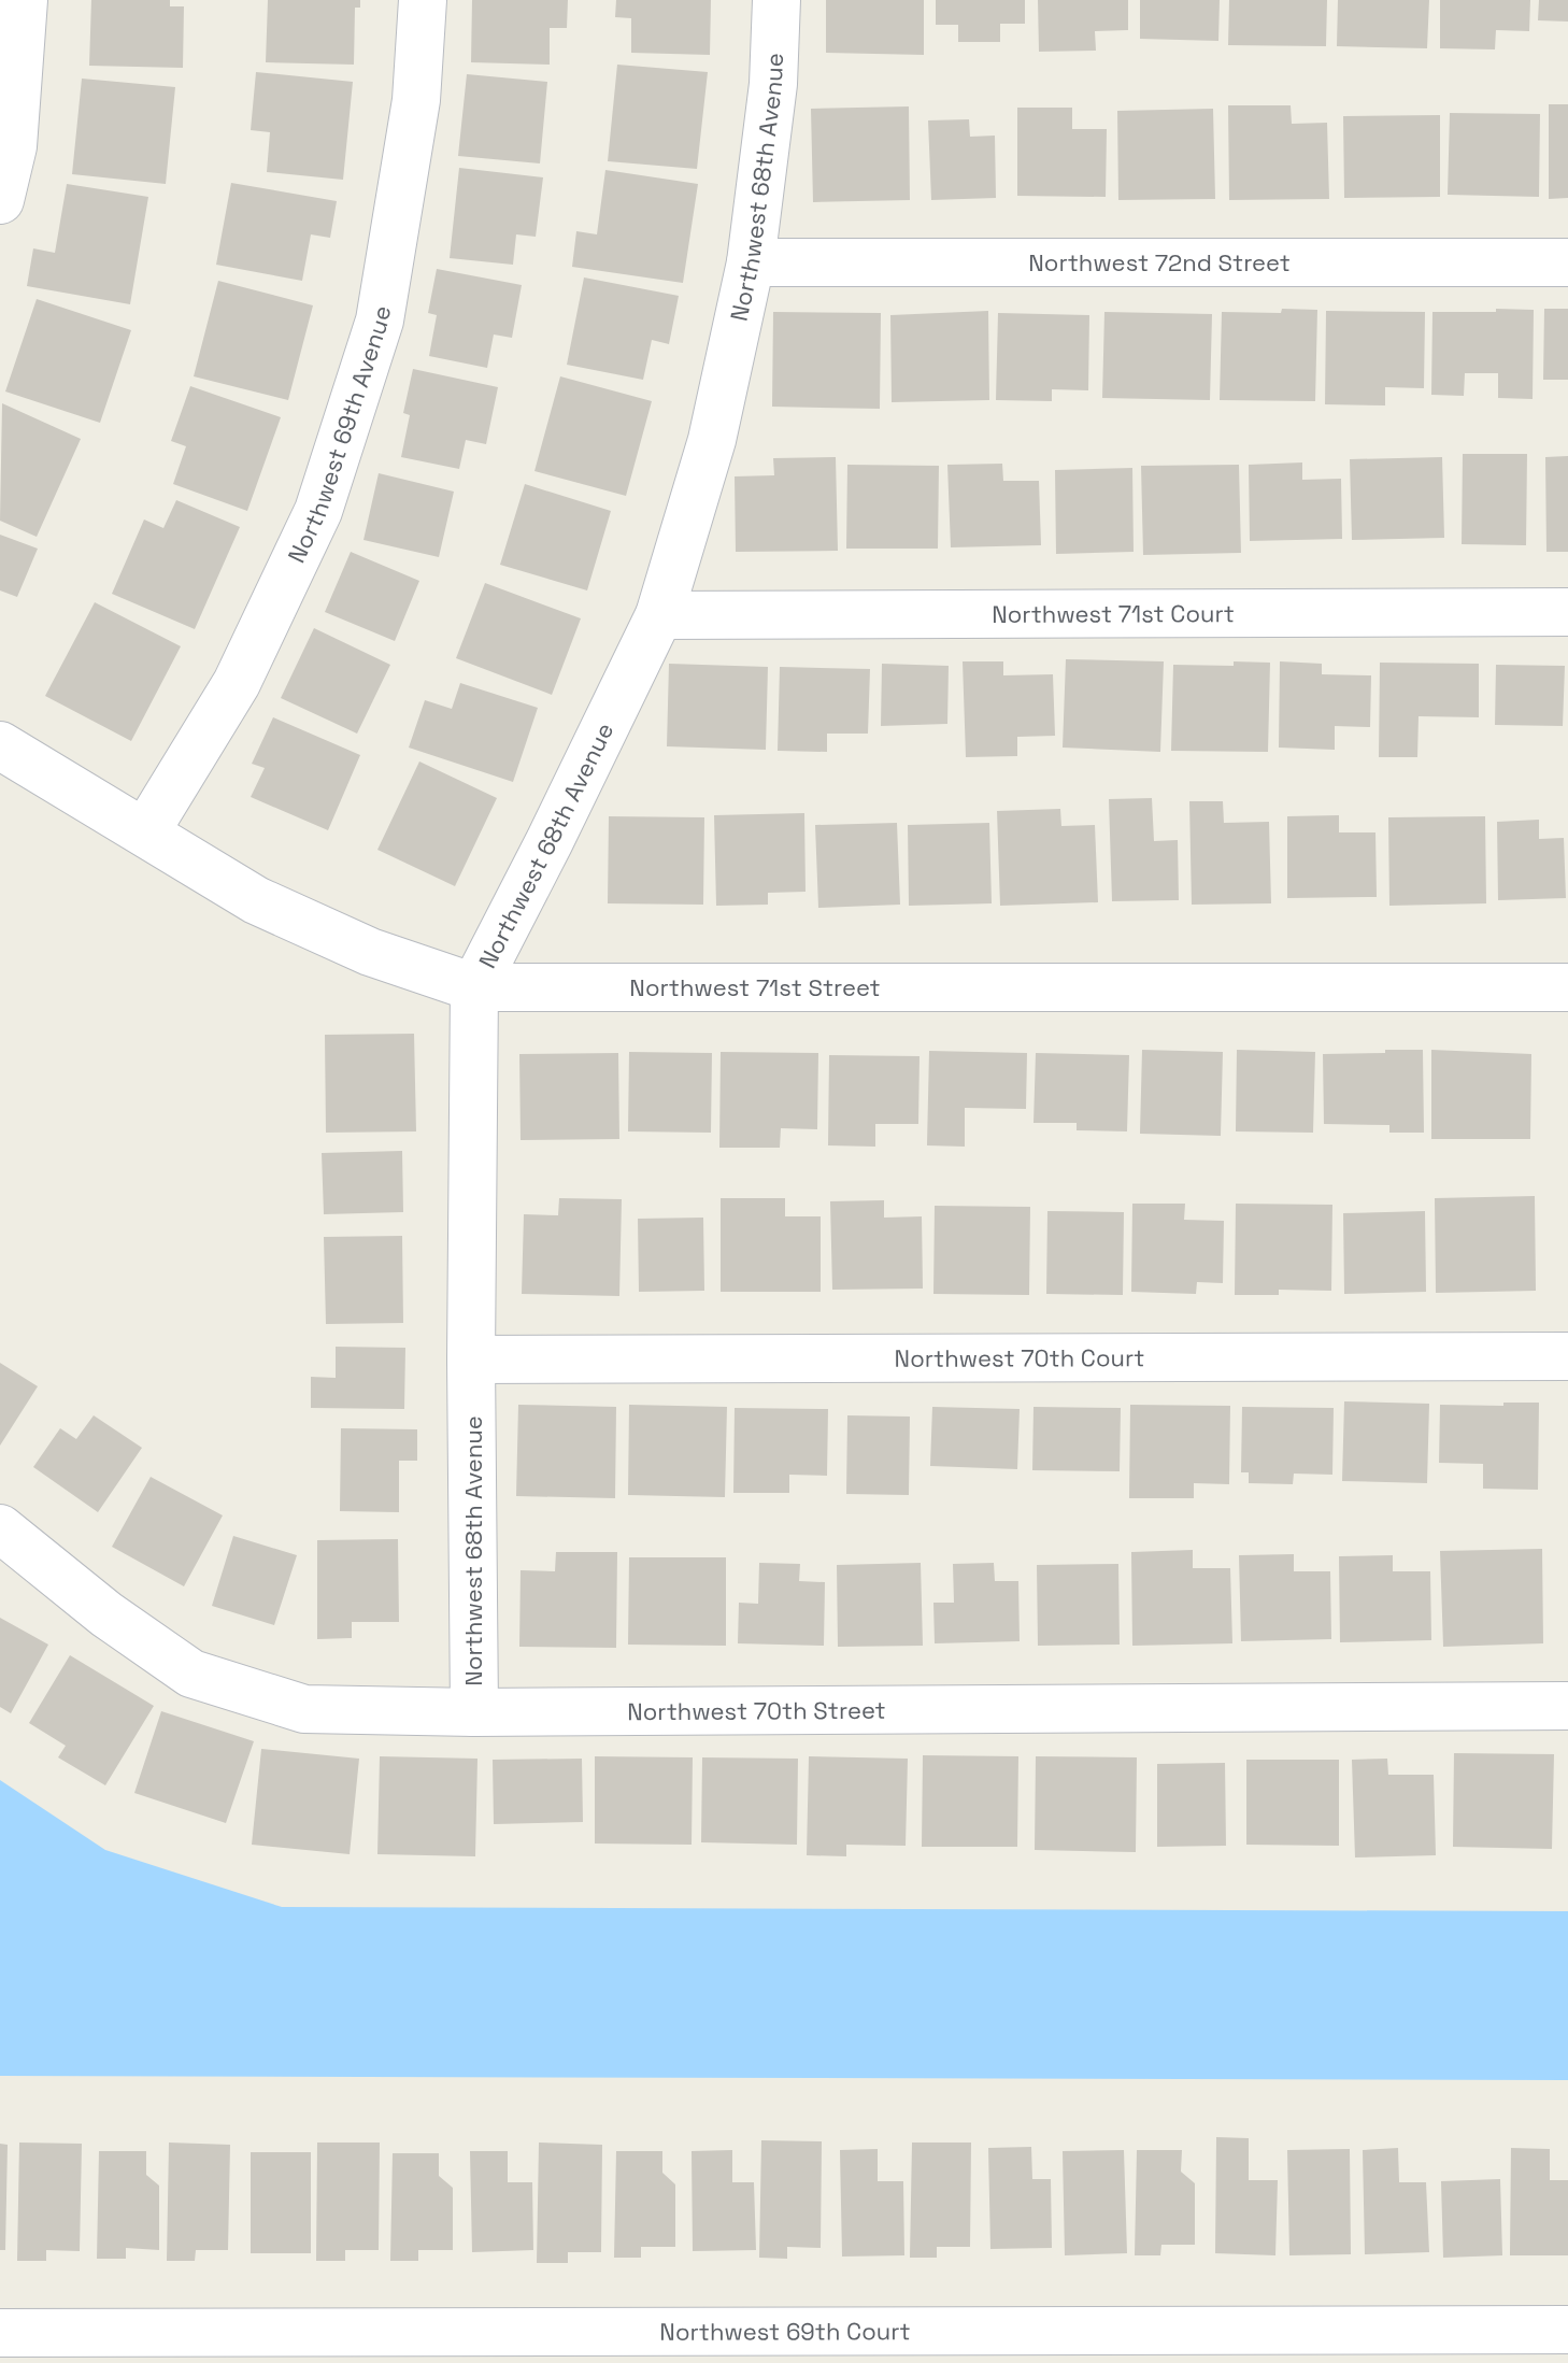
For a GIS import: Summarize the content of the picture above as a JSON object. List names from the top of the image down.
{
  "streets": {
    "street": [
      "Northwest 68th Avenue",
      "Northwest 72nd Street",
      "Northwest 69th Avenue",
      "Northwest 71st Court",
      "Northwest 71st Street",
      "Northwest 70th Court",
      "Northwest 70th Street",
      "Northwest 69th Court"
    ]
  },
  "crossings": [
    ["Northwest 68th Avenue", "Northwest 72nd Street"],
    ["Northwest 68th Avenue", "Northwest 71st Court"],
    ["Northwest 68th Avenue", "Northwest 71st Street"],
    ["Northwest 68th Avenue", "Northwest 70th Court"],
    ["Northwest 68th Avenue", "Northwest 70th Street"],
    ["Northwest 69th Avenue", "Northwest 71st Street"]
  ]
}
